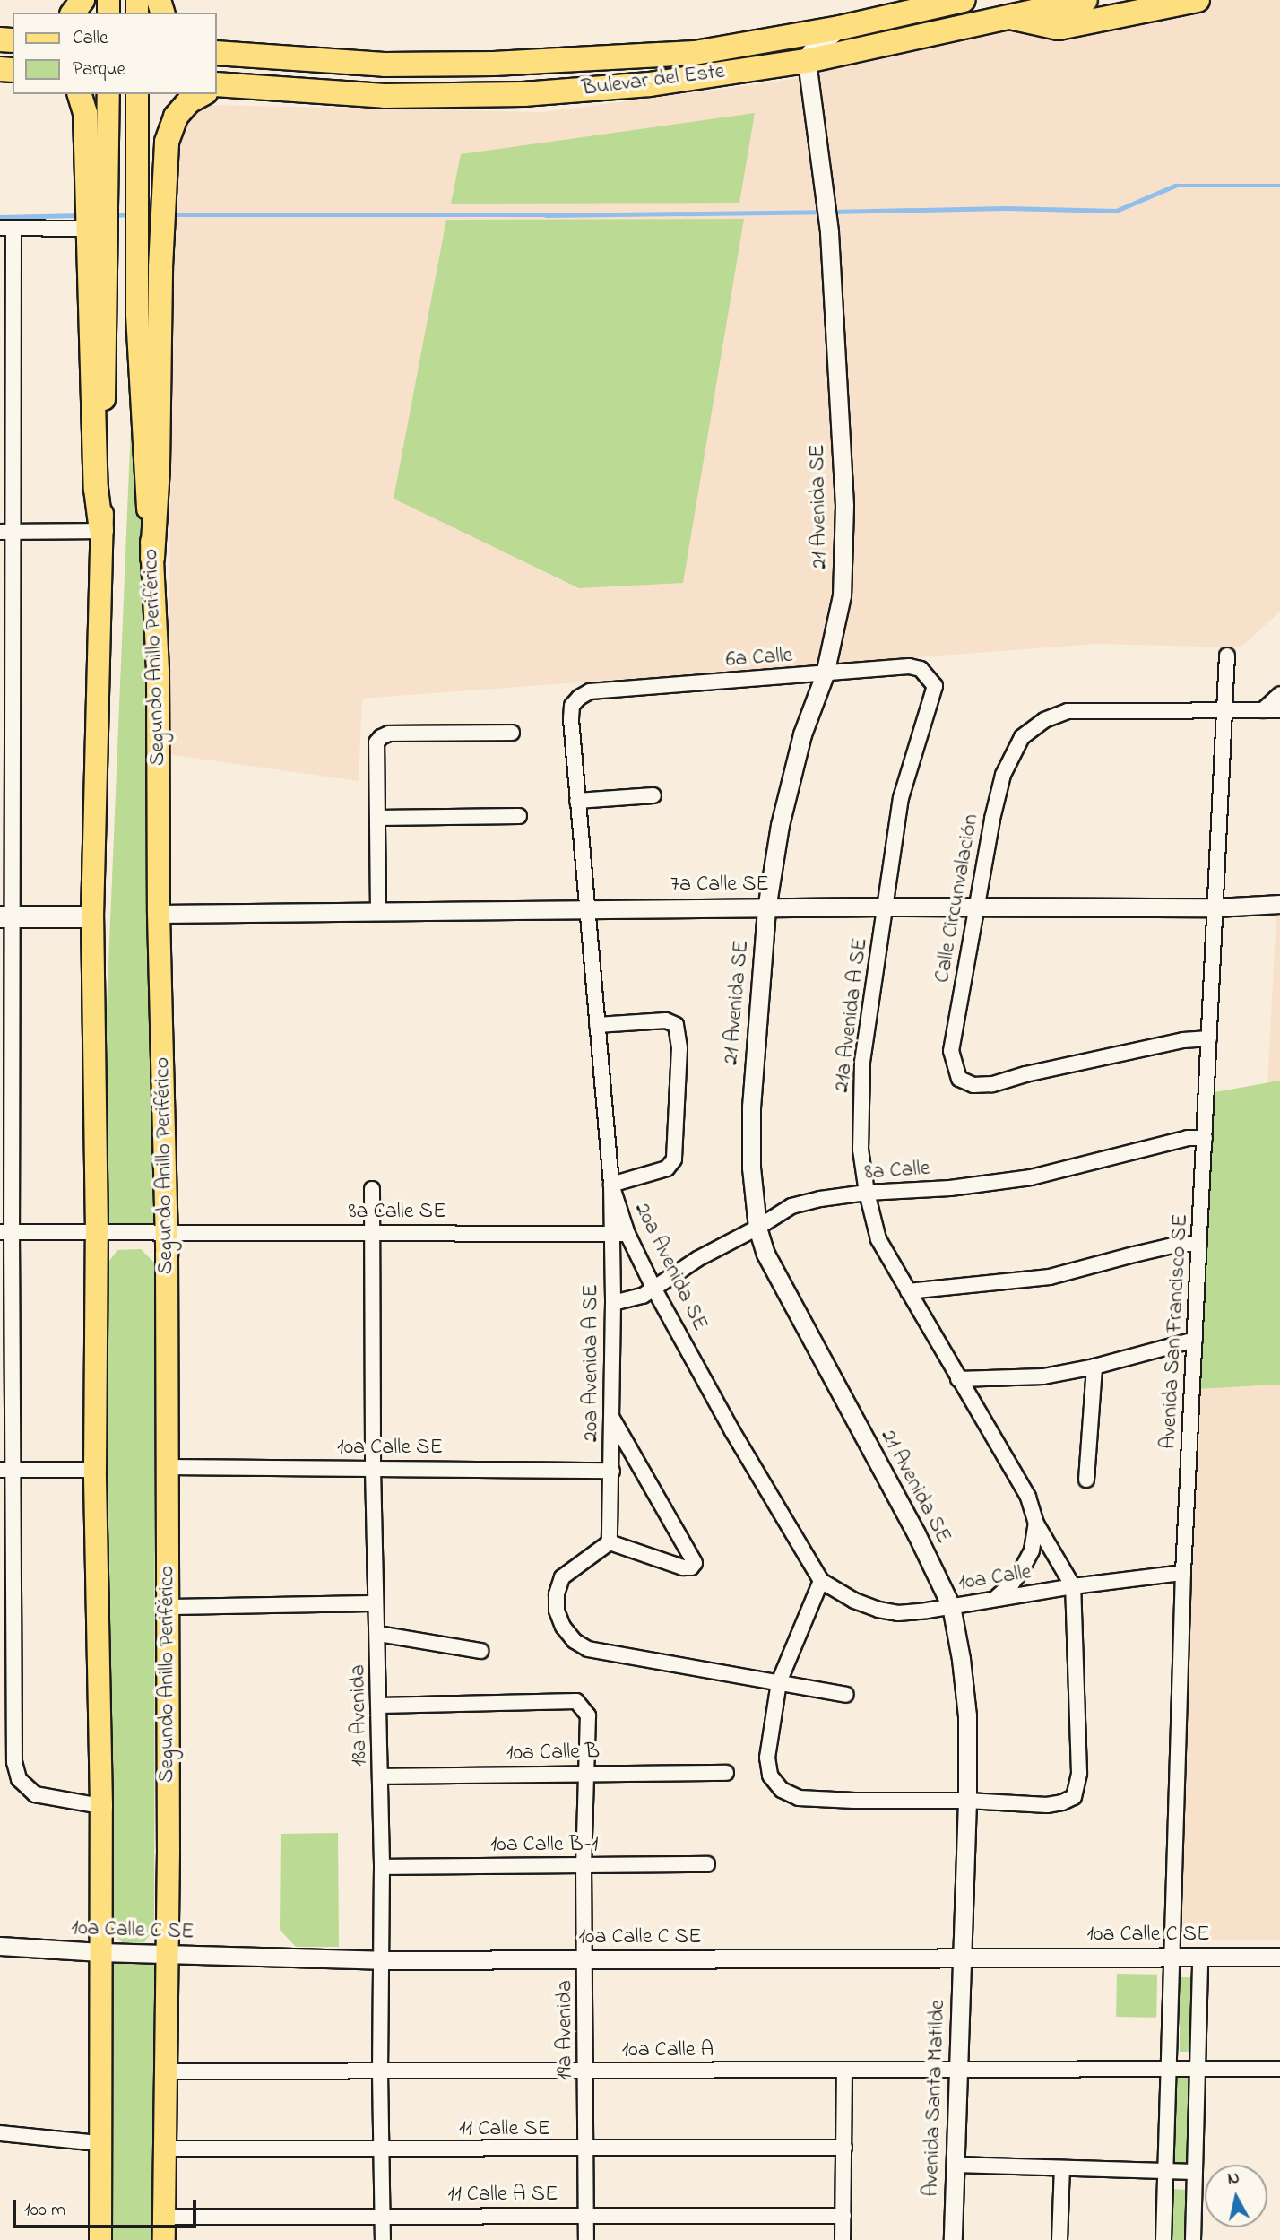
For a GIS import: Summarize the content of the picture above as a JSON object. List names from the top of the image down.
{
  "streets": {
    "highway": ["Bulevar del Este"],
    "main road": ["Segundo Anillo Periférico"],
    "street": [
      "21 Avenida SE",
      "6a Calle",
      "7a Calle SE",
      "Calle Circunvalación",
      "21a Avenida A SE",
      "8a Calle",
      "8a Calle SE",
      "20a Avenida SE",
      "Avenida San Francisco SE",
      "20a Avenida A SE",
      "10a Calle SE",
      "10a Calle",
      "18a Avenida",
      "10a Calle B",
      "10a Calle B-1",
      "10a Calle C SE",
      "19a Avenida",
      "10a Calle A",
      "Avenida Santa Matilde",
      "11 Calle SE",
      "11 Calle A SE"
    ]
  },
  "crossings": [
    ["Bulevar del Este", "21 Avenida SE"],
    ["21 Avenida SE", "6a Calle"],
    ["21 Avenida SE", "7a Calle SE"],
    ["21 Avenida SE", "8a Calle"],
    ["21 Avenida SE", "10a Calle"],
    ["21 Avenida SE", "10a Calle C SE"],
    ["21 Avenida SE", "Avenida Santa Matilde"],
    ["Segundo Anillo Periférico", "7a Calle SE"],
    ["Segundo Anillo Periférico", "8a Calle SE"],
    ["Segundo Anillo Periférico", "10a Calle SE"],
    ["Segundo Anillo Periférico", "10a Calle C SE"],
    ["Segundo Anillo Periférico", "10a Calle A"],
    ["Segundo Anillo Periférico", "11 Calle SE"],
    ["Segundo Anillo Periférico", "11 Calle A SE"],
    ["6a Calle", "21a Avenida A SE"],
    ["6a Calle", "20a Avenida SE"],
    ["7a Calle SE", "Calle Circunvalación"],
    ["7a Calle SE", "21a Avenida A SE"],
    ["7a Calle SE", "20a Avenida SE"],
    ["7a Calle SE", "Avenida San Francisco SE"],
    ["Calle Circunvalación", "Avenida San Francisco SE"],
    ["21a Avenida A SE", "8a Calle"],
    ["8a Calle", "20a Avenida SE"],
    ["8a Calle", "Avenida San Francisco SE"],
    ["8a Calle", "20a Avenida A SE"],
    ["8a Calle SE", "20a Avenida SE"],
    ["8a Calle SE", "20a Avenida A SE"],
    ["8a Calle SE", "18a Avenida"],
    ["20a Avenida SE", "20a Avenida A SE"],
    ["20a Avenida SE", "10a Calle"],
    ["Avenida San Francisco SE", "10a Calle"],
    ["Avenida San Francisco SE", "10a Calle C SE"],
    ["Avenida San Francisco SE", "10a Calle A"],
    ["20a Avenida A SE", "10a Calle SE"],
    ["10a Calle SE", "18a Avenida"],
    ["18a Avenida", "10a Calle B"],
    ["18a Avenida", "10a Calle B-1"],
    ["18a Avenida", "10a Calle C SE"],
    ["18a Avenida", "19a Avenida"],
    ["18a Avenida", "10a Calle A"],
    ["18a Avenida", "11 Calle SE"],
    ["18a Avenida", "11 Calle A SE"],
    ["10a Calle B", "19a Avenida"],
    ["10a Calle B-1", "19a Avenida"],
    ["10a Calle C SE", "19a Avenida"],
    ["10a Calle C SE", "Avenida Santa Matilde"],
    ["19a Avenida", "10a Calle A"],
    ["19a Avenida", "11 Calle SE"],
    ["19a Avenida", "11 Calle A SE"],
    ["10a Calle A", "Avenida Santa Matilde"]
  ],
  "legend": ["Calle", "Parque"],
  "scale_bar": "100 m",
  "north": "top"
}
